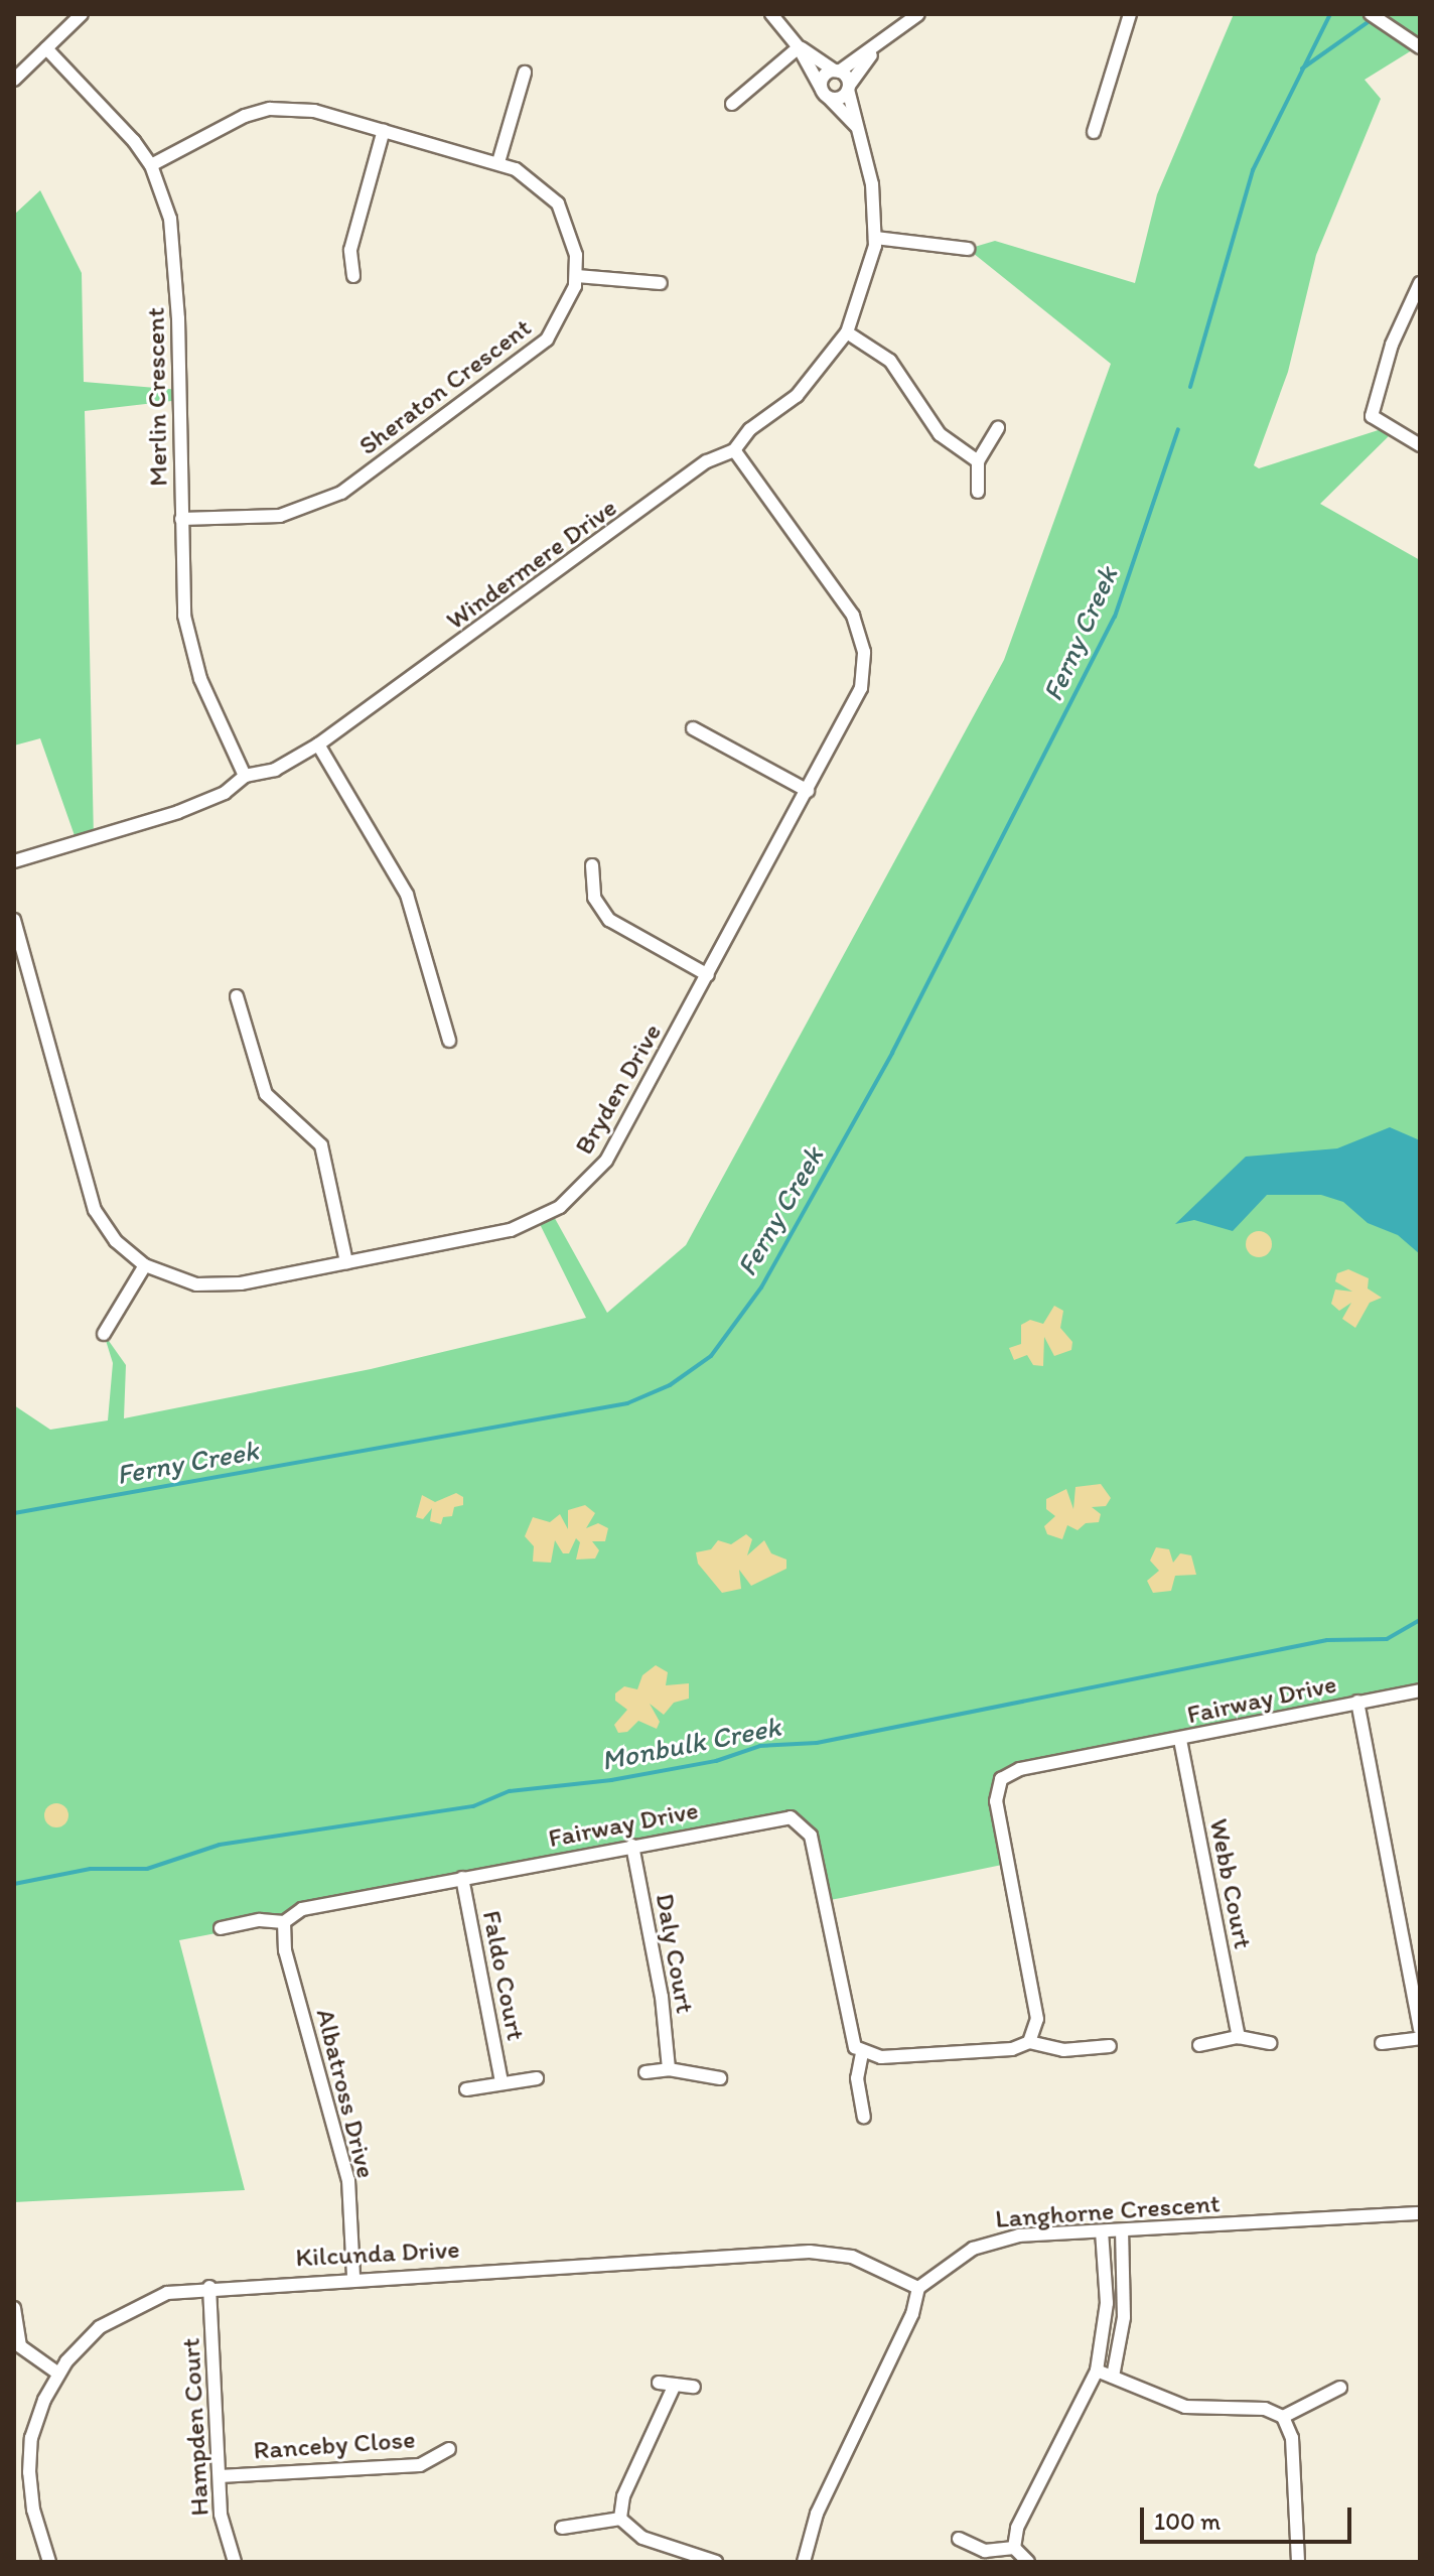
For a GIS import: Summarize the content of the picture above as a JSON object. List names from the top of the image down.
{
  "streets": {
    "street": [
      "Sheraton Crescent",
      "Merlin Crescent",
      "Windermere Drive",
      "Bryden Drive",
      "Fairway Drive",
      "Webb Court",
      "Daly Court",
      "Faldo Court",
      "Albatross Drive",
      "Langhorne Crescent",
      "Kilcunda Drive",
      "Hampden Court",
      "Ranceby Close"
    ]
  },
  "crossings": [
    ["Sheraton Crescent", "Merlin Crescent"],
    ["Merlin Crescent", "Windermere Drive"],
    ["Windermere Drive", "Bryden Drive"],
    ["Fairway Drive", "Webb Court"],
    ["Fairway Drive", "Daly Court"],
    ["Fairway Drive", "Faldo Court"],
    ["Fairway Drive", "Albatross Drive"],
    ["Albatross Drive", "Kilcunda Drive"],
    ["Langhorne Crescent", "Kilcunda Drive"],
    ["Kilcunda Drive", "Hampden Court"],
    ["Hampden Court", "Ranceby Close"]
  ],
  "water": ["Ferny Creek", "Monbulk Creek"],
  "scale_bar": "100 m"
}
